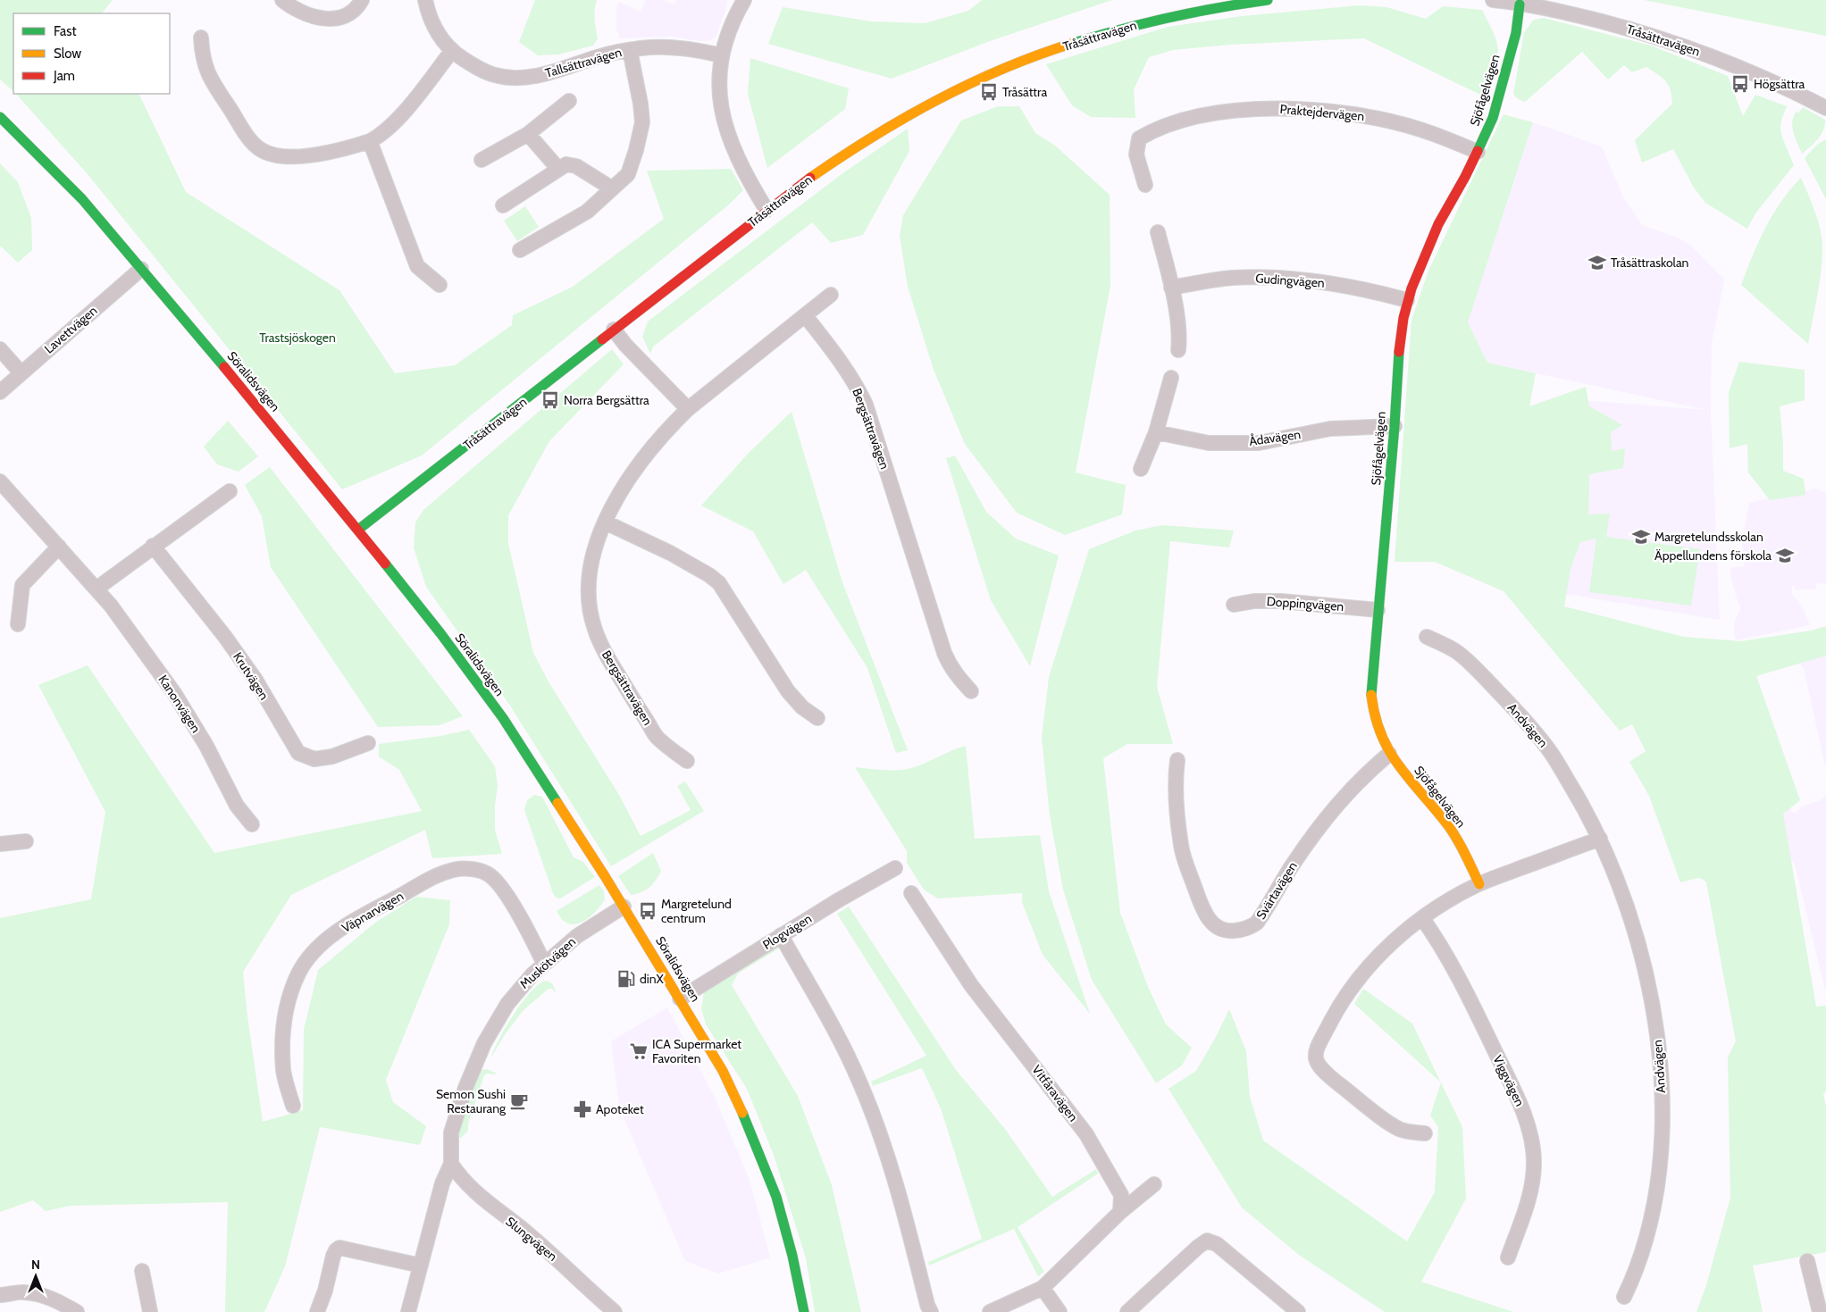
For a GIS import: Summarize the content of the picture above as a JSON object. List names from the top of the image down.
{
  "streets": {
    "street": [
      "Tråsättravägen",
      "Tallsättravägen",
      "Sjöfågelvägen",
      "Praktejdervägen",
      "Gudingvägen",
      "Lavettvägen",
      "Söralidsvägen",
      "Bergsättravägen",
      "Ådavägen",
      "Doppingvägen",
      "Krutvägen",
      "Kanonvägen",
      "Andvägen",
      "Svärtavägen",
      "Väpnarvägen",
      "Plogvägen",
      "Muskötvägen",
      "Viggvägen",
      "Vitfåravägen",
      "Slungvägen"
    ]
  },
  "crossings": [
    ["Tråsättravägen", "Sjöfågelvägen"],
    ["Tråsättravägen", "Söralidsvägen"],
    ["Sjöfågelvägen", "Praktejdervägen"],
    ["Sjöfågelvägen", "Gudingvägen"],
    ["Sjöfågelvägen", "Ådavägen"],
    ["Sjöfågelvägen", "Doppingvägen"],
    ["Sjöfågelvägen", "Svärtavägen"],
    ["Lavettvägen", "Söralidsvägen"],
    ["Söralidsvägen", "Plogvägen"],
    ["Söralidsvägen", "Muskötvägen"],
    ["Väpnarvägen", "Muskötvägen"],
    ["Muskötvägen", "Slungvägen"]
  ],
  "parks": ["Trastsjöskogen"],
  "places": {
    "bus stop": [
      "Högsättra",
      "Tråsättra",
      "Norra Bergsättra",
      "Margretelund centrum"
    ],
    "school or university": ["Tråsättraskolan", "Margretelundsskolan", "Äppellundens förskola"],
    "fuel station": ["dinX"],
    "supermarket": ["ICA Supermarket Favoriten"],
    "cafe": ["Semon Sushi Restaurang"],
    "pharmacy": ["Apoteket"]
  },
  "legend": ["Fast", "Slow", "Jam"],
  "north": "top"
}
